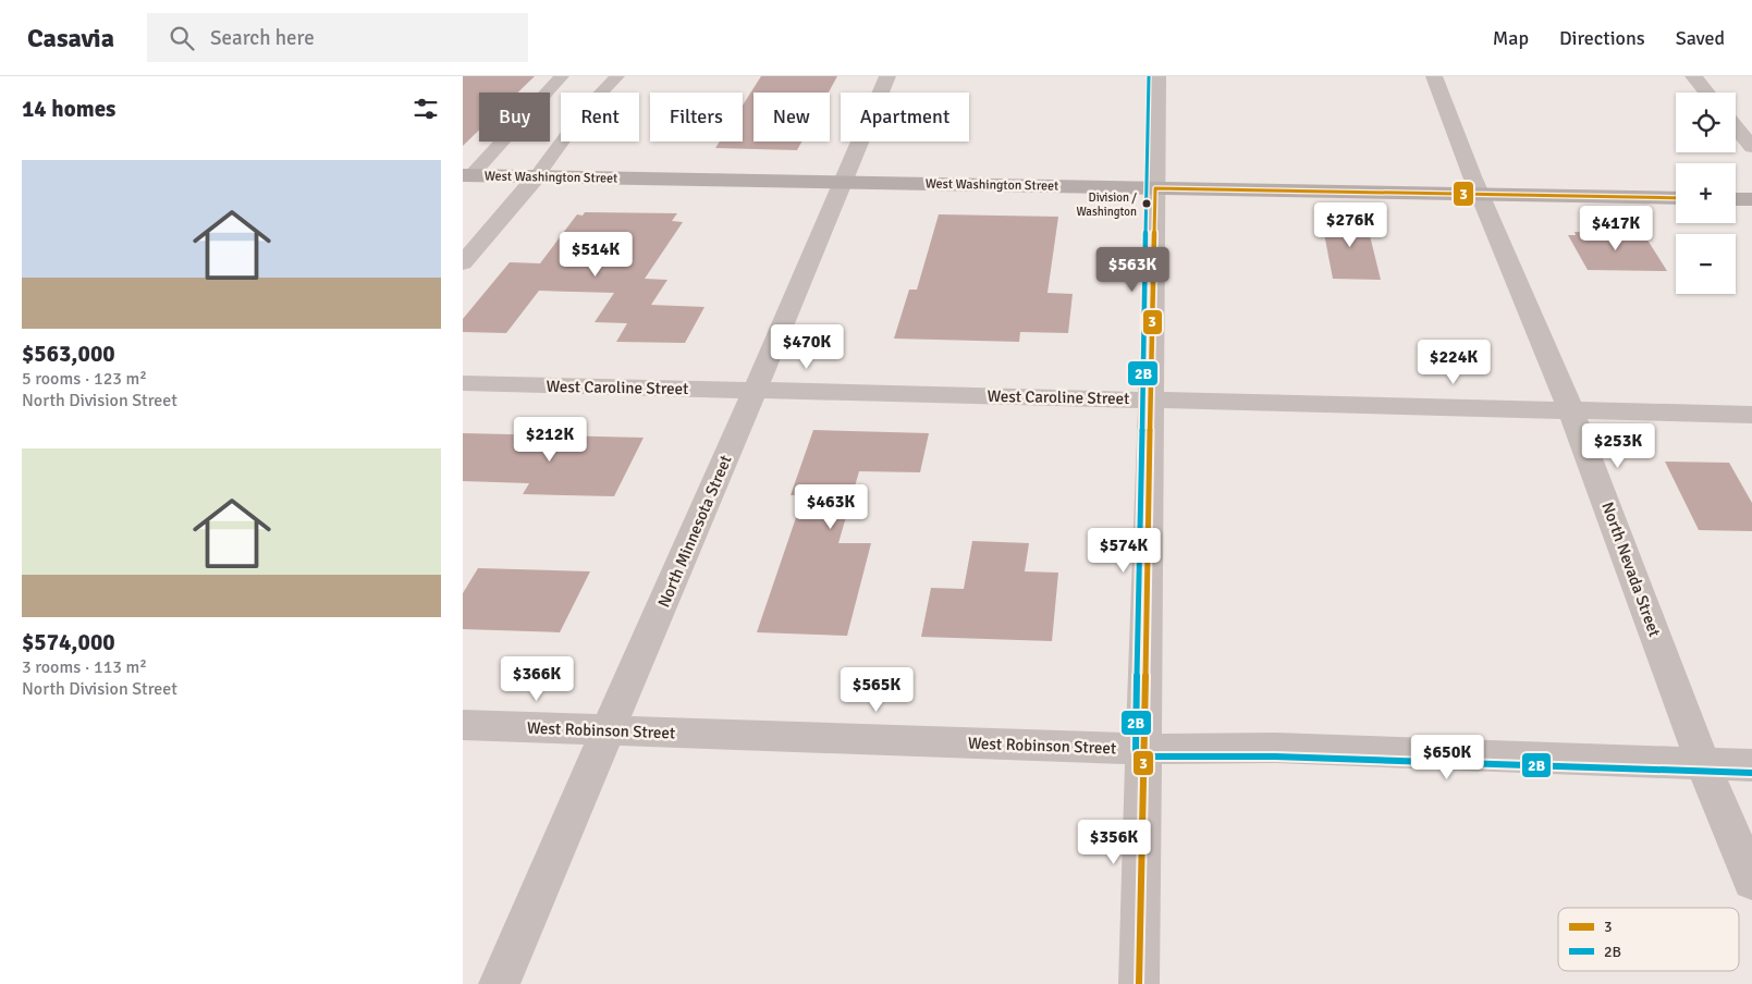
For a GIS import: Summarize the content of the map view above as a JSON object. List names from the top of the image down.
{
  "streets": {
    "street": [
      "West Washington Street",
      "West Caroline Street",
      "North Minnesota Street",
      "North Nevada Street",
      "West Robinson Street"
    ]
  },
  "crossings": [
    ["West Washington Street", "North Minnesota Street"],
    ["West Washington Street", "North Nevada Street"],
    ["West Caroline Street", "North Minnesota Street"],
    ["West Caroline Street", "North Nevada Street"],
    ["North Minnesota Street", "West Robinson Street"],
    ["North Nevada Street", "West Robinson Street"]
  ],
  "places": ["Division / Washington"],
  "lines": ["transit line 2B", "transit line 3"],
  "legend": ["3", "2B"],
  "page": {
    "header": "Casavia",
    "search": "Search here",
    "nav": ["Map", "Directions", "Saved"],
    "heading": "14 homes",
    "map_buttons": ["+", "−"],
    "chip": [
      "Buy",
      "Rent",
      "Filters",
      "New",
      "Apartment"
    ],
    "list": [
      {
        "name": "$563,000",
        "note": "5 rooms · 123 m² · North Division Street"
      },
      {
        "name": "$574,000",
        "note": "3 rooms · 113 m² · North Division Street"
      }
    ],
    "price": [
      "$276K",
      "$417K",
      "$514K",
      "$563K",
      "$470K",
      "$224K",
      "$212K",
      "$253K",
      "$463K",
      "$574K",
      "$366K",
      "$565K",
      "$650K",
      "$356K"
    ]
  }
}
